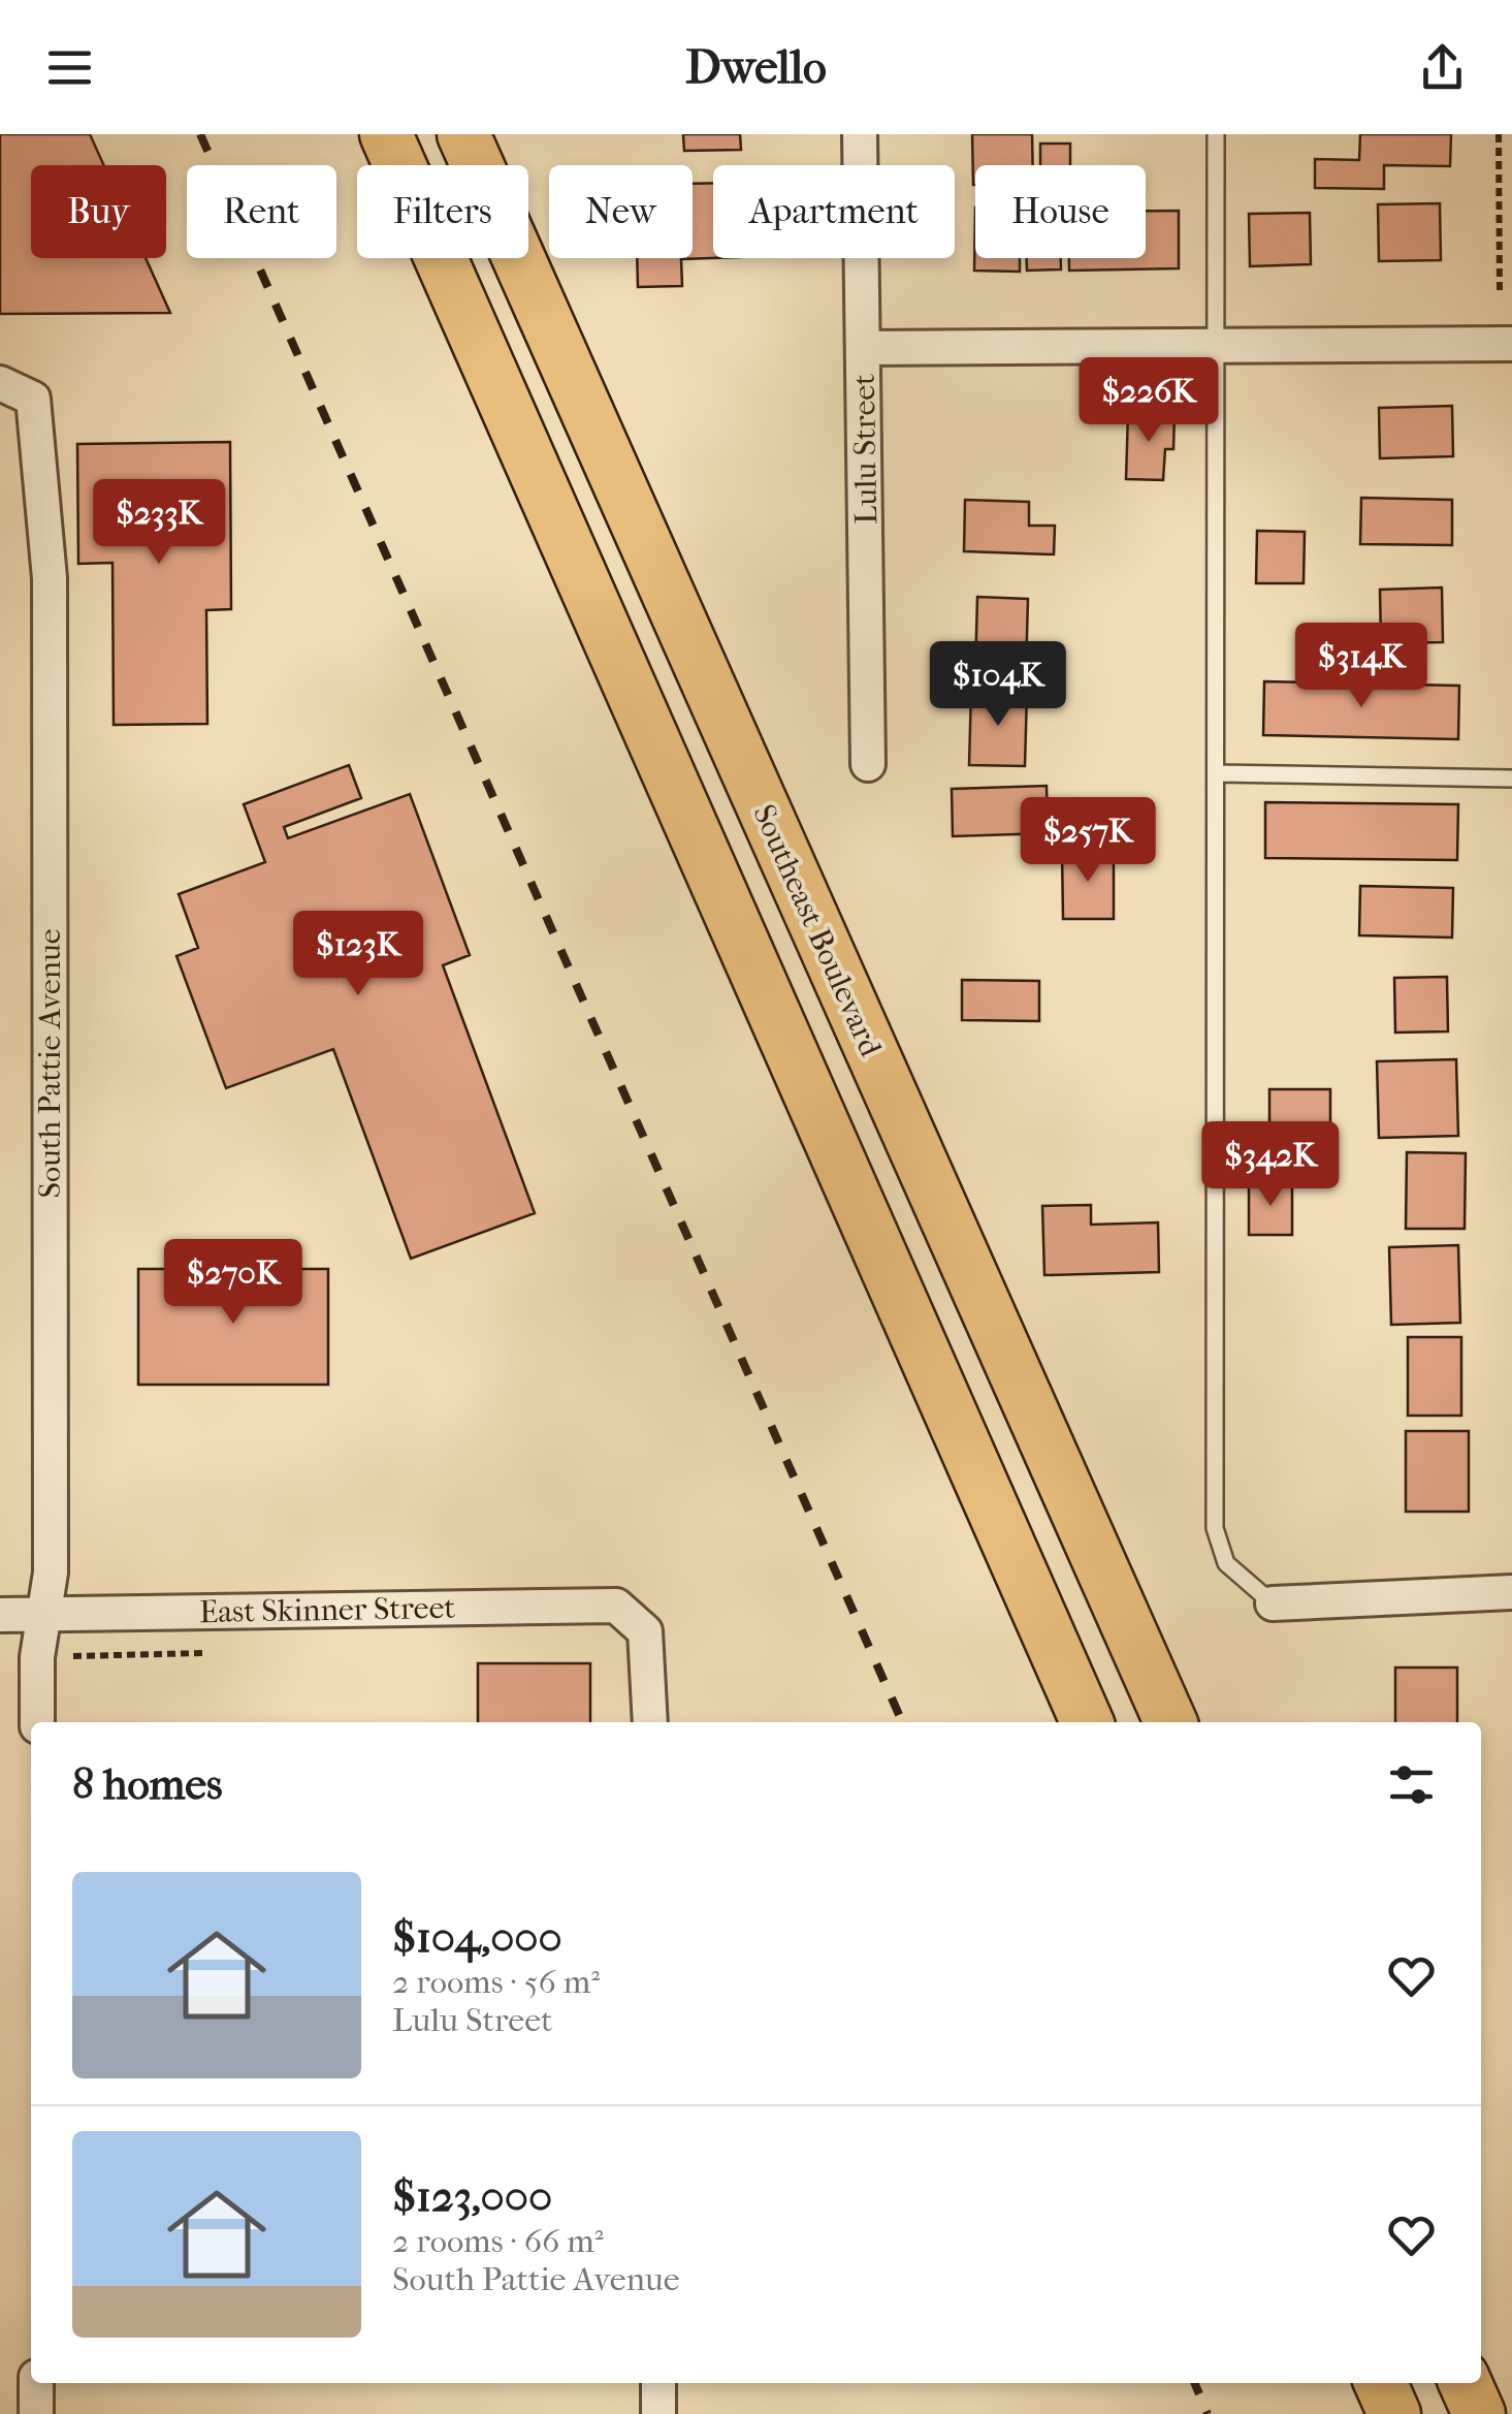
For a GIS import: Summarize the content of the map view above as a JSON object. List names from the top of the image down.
{
  "streets": {
    "main road": ["Southeast Boulevard"],
    "street": ["Lulu Street", "South Pattie Avenue", "East Skinner Street"]
  },
  "crossings": [
    ["South Pattie Avenue", "East Skinner Street"]
  ],
  "page": {
    "header": "Dwello",
    "chip": [
      "Buy",
      "Rent",
      "Filters",
      "New",
      "Apartment",
      "House"
    ],
    "price": [
      "$226K",
      "$233K",
      "$314K",
      "$104K",
      "$257K",
      "$123K",
      "$342K",
      "$270K"
    ],
    "heading": "8 homes",
    "list": [
      {
        "name": "$104,000",
        "note": "2 rooms · 56 m² · Lulu Street"
      },
      {
        "name": "$123,000",
        "note": "2 rooms · 66 m² · South Pattie Avenue"
      }
    ]
  }
}
